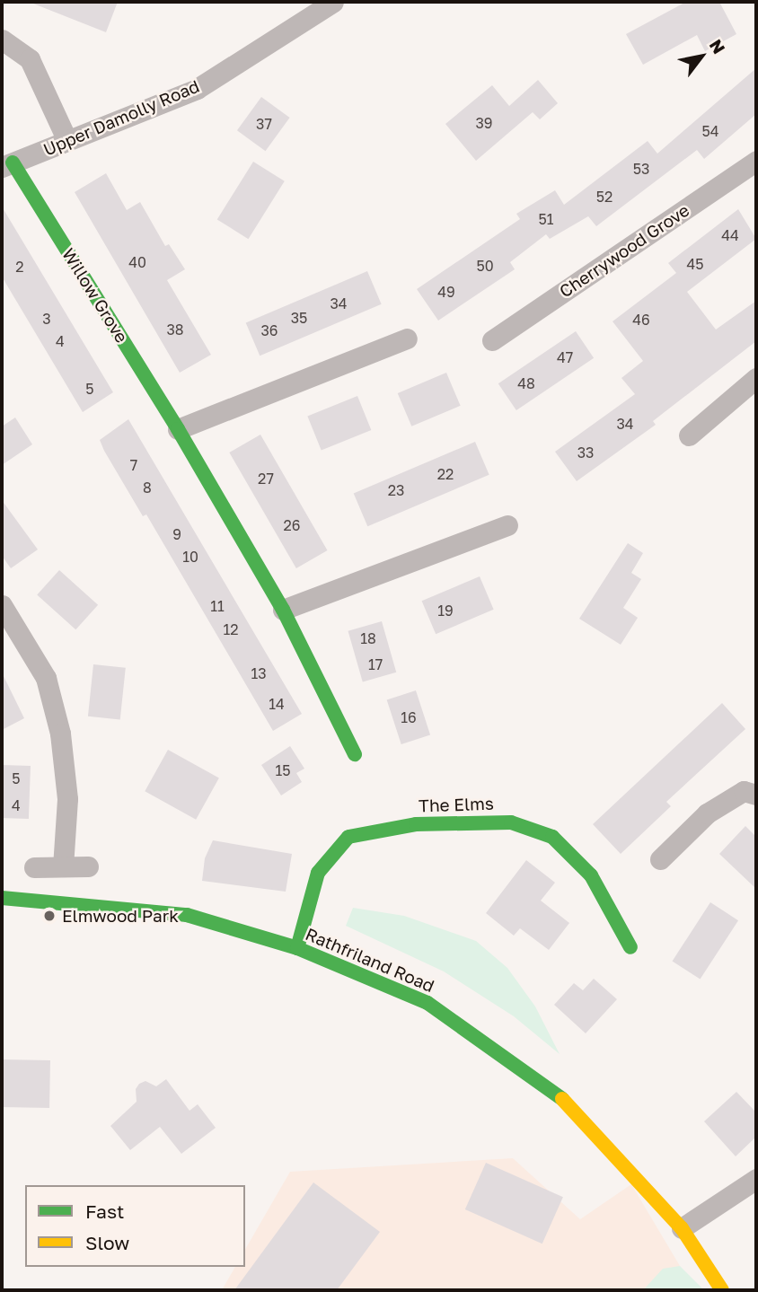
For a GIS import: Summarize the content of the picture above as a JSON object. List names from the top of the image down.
{
  "streets": {
    "street": [
      "Upper Damolly Road",
      "Cherrywood Grove",
      "Willow Grove",
      "The Elms",
      "Rathfriland Road"
    ]
  },
  "crossings": [
    ["Upper Damolly Road", "Willow Grove"],
    ["The Elms", "Rathfriland Road"]
  ],
  "places": ["Elmwood Park"],
  "house_numbers": [
    "39",
    "37",
    "54",
    "53",
    "52",
    "51",
    "44",
    "40",
    "45",
    "50",
    "2",
    "49",
    "34",
    "35",
    "3",
    "46",
    "38",
    "36",
    "4",
    "47",
    "48",
    "5",
    "34",
    "33",
    "7",
    "22",
    "27",
    "8",
    "23",
    "26",
    "9",
    "10",
    "11",
    "19",
    "12",
    "18",
    "17",
    "13",
    "14",
    "16",
    "15",
    "5",
    "4"
  ],
  "legend": ["Fast", "Slow"],
  "north": "top right"
}
